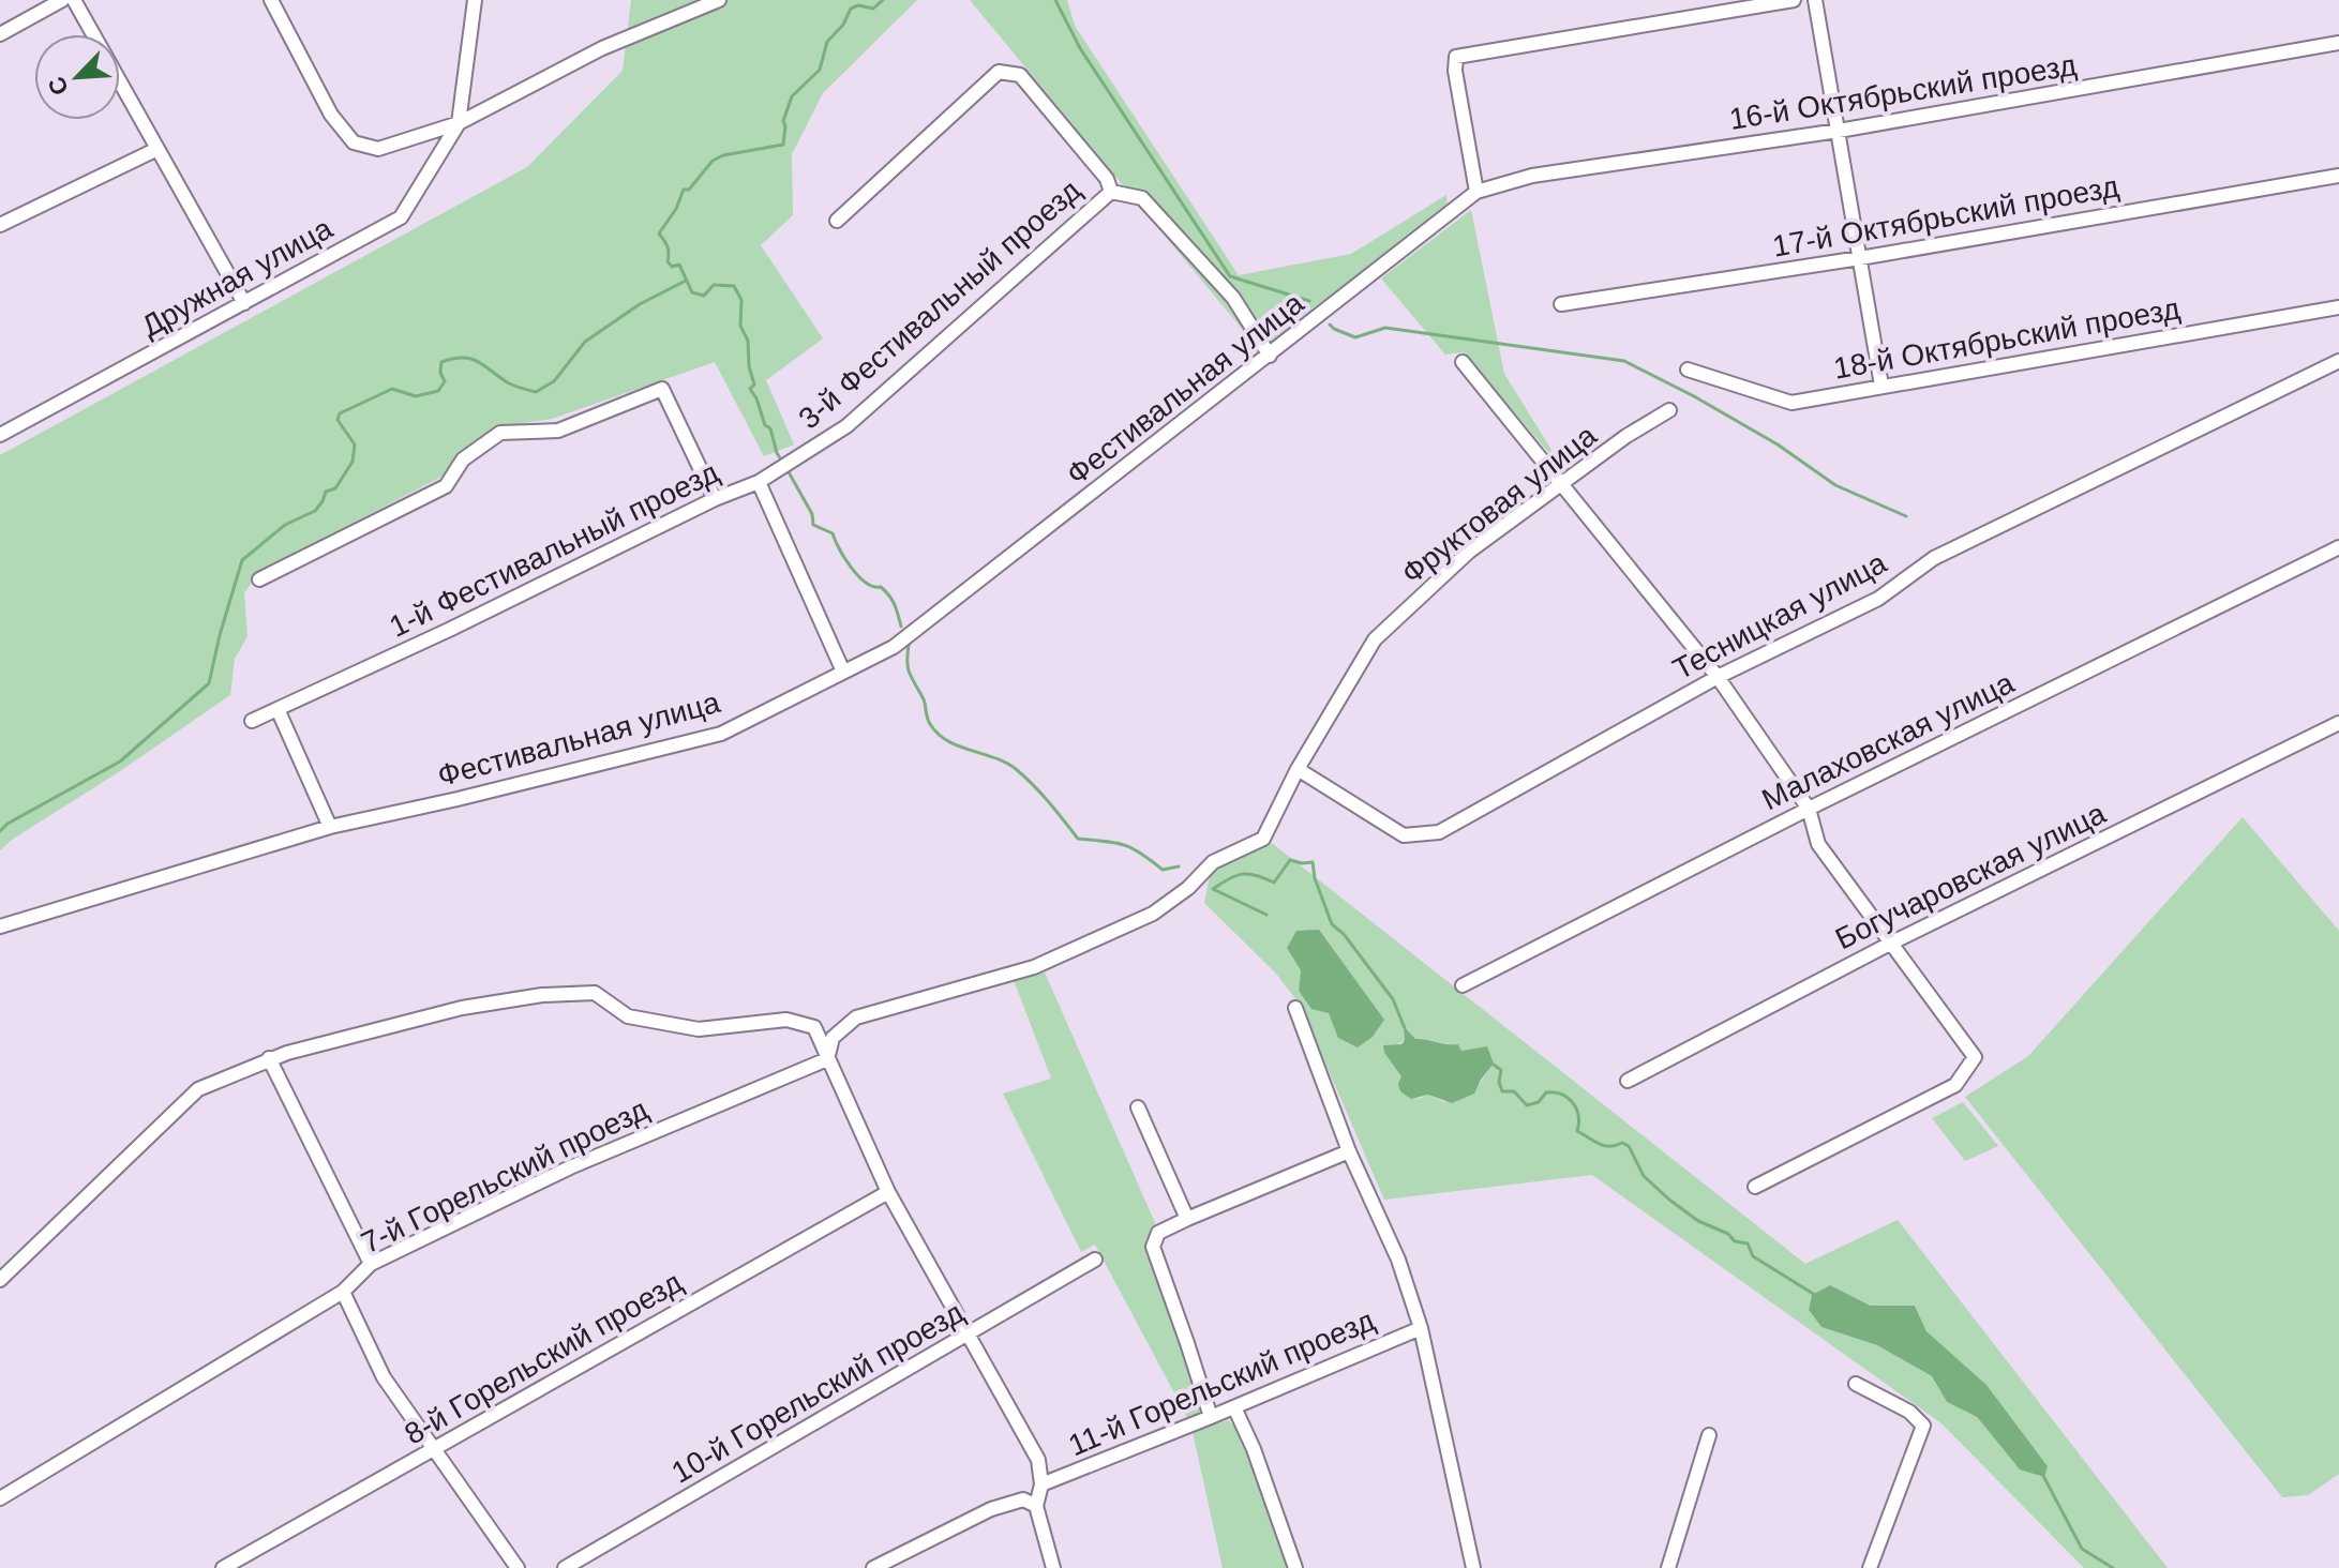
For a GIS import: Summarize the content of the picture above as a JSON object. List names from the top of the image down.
{
  "streets": {
    "street": [
      "16-й Октябрьский проезд",
      "17-й Октябрьский проезд",
      "Дружная улица",
      "3-й Фестивальный проезд",
      "18-й Октябрьский проезд",
      "Фестивальная улица",
      "Фруктовая улица",
      "1-й Фестивальный проезд",
      "Тесницкая улица",
      "Малаховская улица",
      "Богучаровская улица",
      "7-й Горельский проезд",
      "8-й Горельский проезд",
      "11-й Горельский проезд",
      "10-й Горельский проезд"
    ]
  },
  "crossings": [
    ["16-й Октябрьский проезд", "Фестивальная улица"],
    ["3-й Фестивальный проезд", "1-й Фестивальный проезд"],
    ["Фестивальная улица", "1-й Фестивальный проезд"],
    ["Фруктовая улица", "Тесницкая улица"],
    ["Фруктовая улица", "7-й Горельский проезд"]
  ],
  "north": "bottom left"
}
